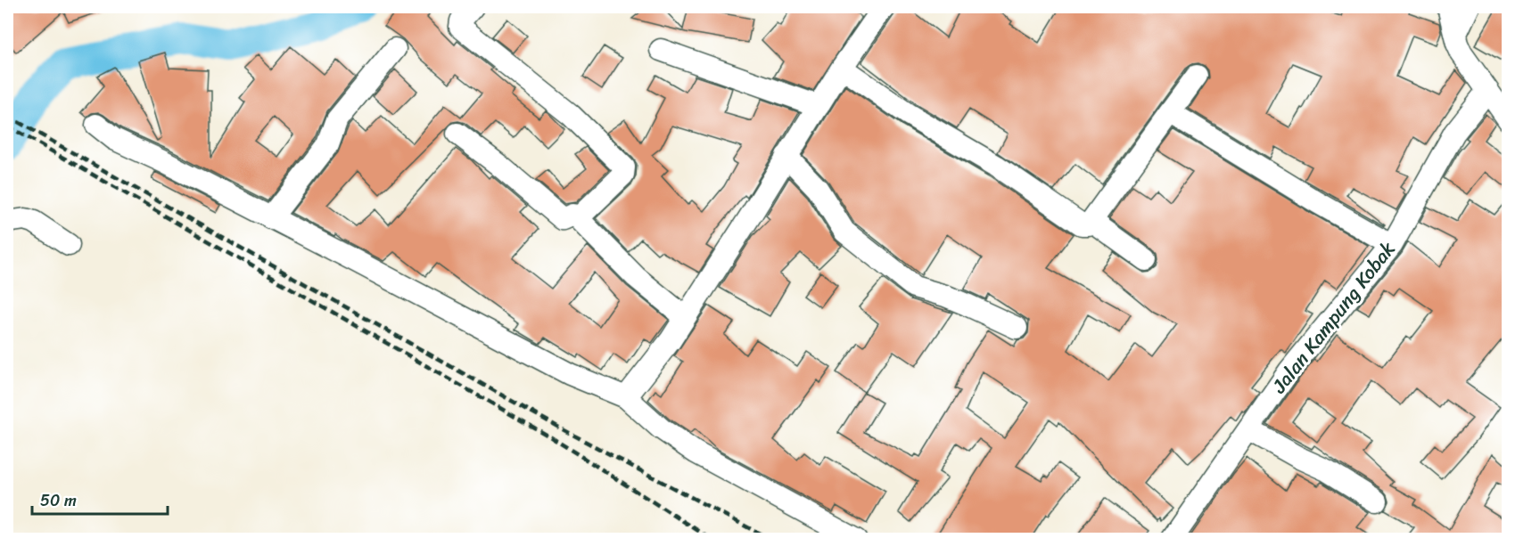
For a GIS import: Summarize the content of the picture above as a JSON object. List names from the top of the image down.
{
  "streets": {
    "street": ["Jalan Kampung Kobak"]
  },
  "scale_bar": "50 m"
}
